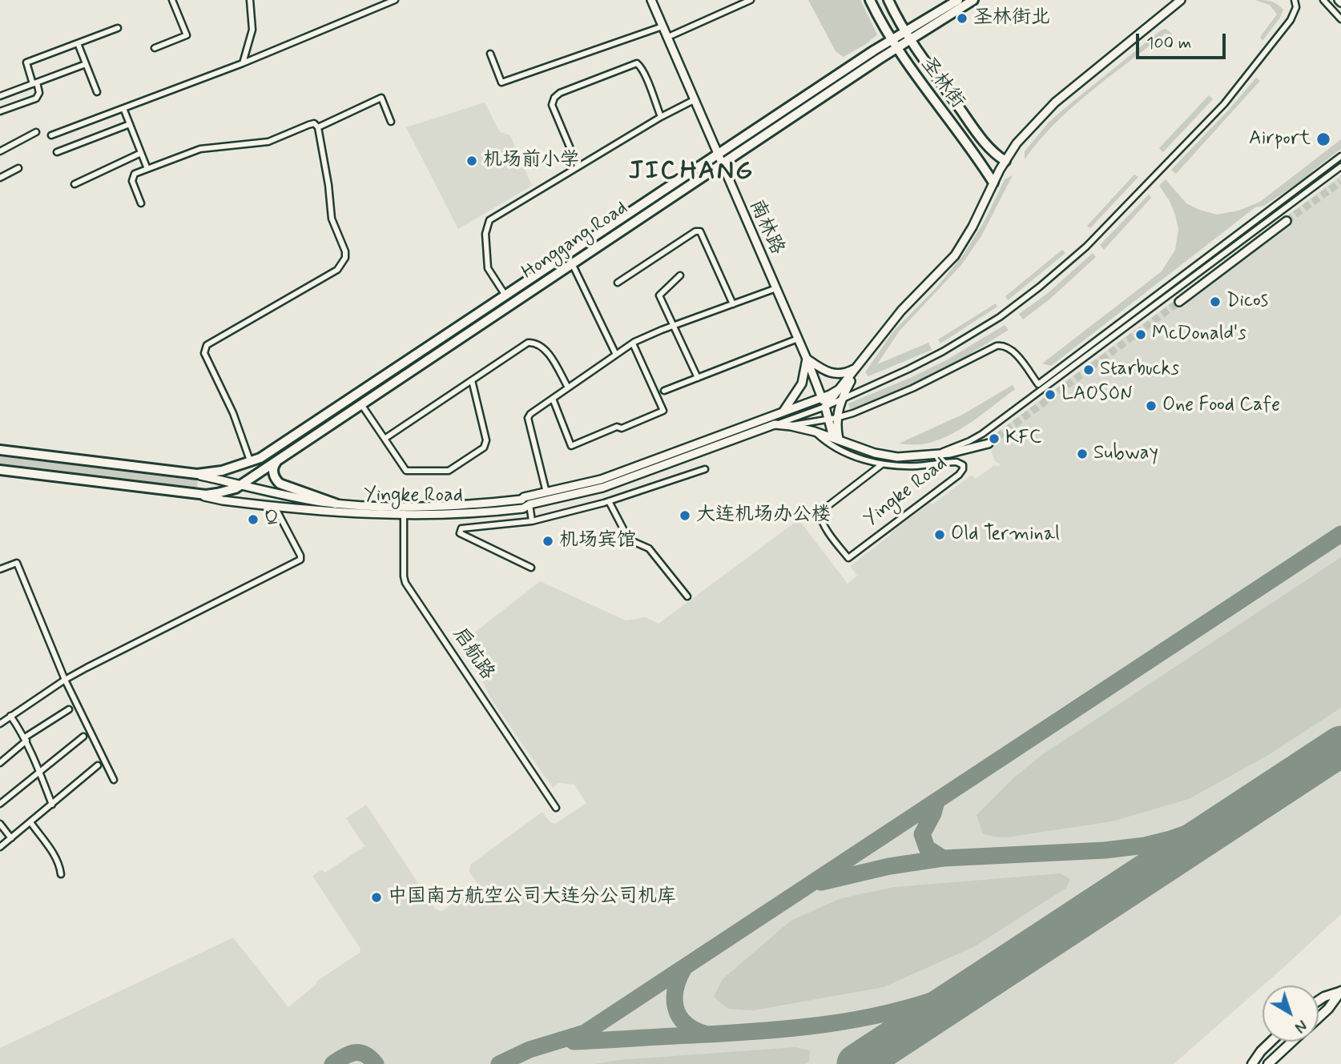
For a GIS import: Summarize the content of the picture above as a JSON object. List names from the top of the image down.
{
  "streets": {
    "highway": ["圣林街", "Honggang Road", "Yingke Road"],
    "main road": ["南林路"],
    "street": ["启航路"]
  },
  "crossings": [
    ["圣林街", "Honggang Road"],
    ["南林路", "Honggang Road"],
    ["南林路", "Yingke Road"],
    ["Honggang Road", "Yingke Road"],
    ["Yingke Road", "启航路"]
  ],
  "districts": ["JICHANG"],
  "places": [
    "圣林街北",
    "Airport",
    "机场前小学",
    "Dicos",
    "McDonald's",
    "Starbucks",
    "LAOSON",
    "One Food Cafe",
    "KFC",
    "Subway",
    "大连机场办公楼",
    "Q",
    "Old Terminal",
    "机场宾馆",
    "中国南方航空公司大连分公司机库"
  ],
  "scale_bar": "100 m",
  "north": "bottom right"
}
